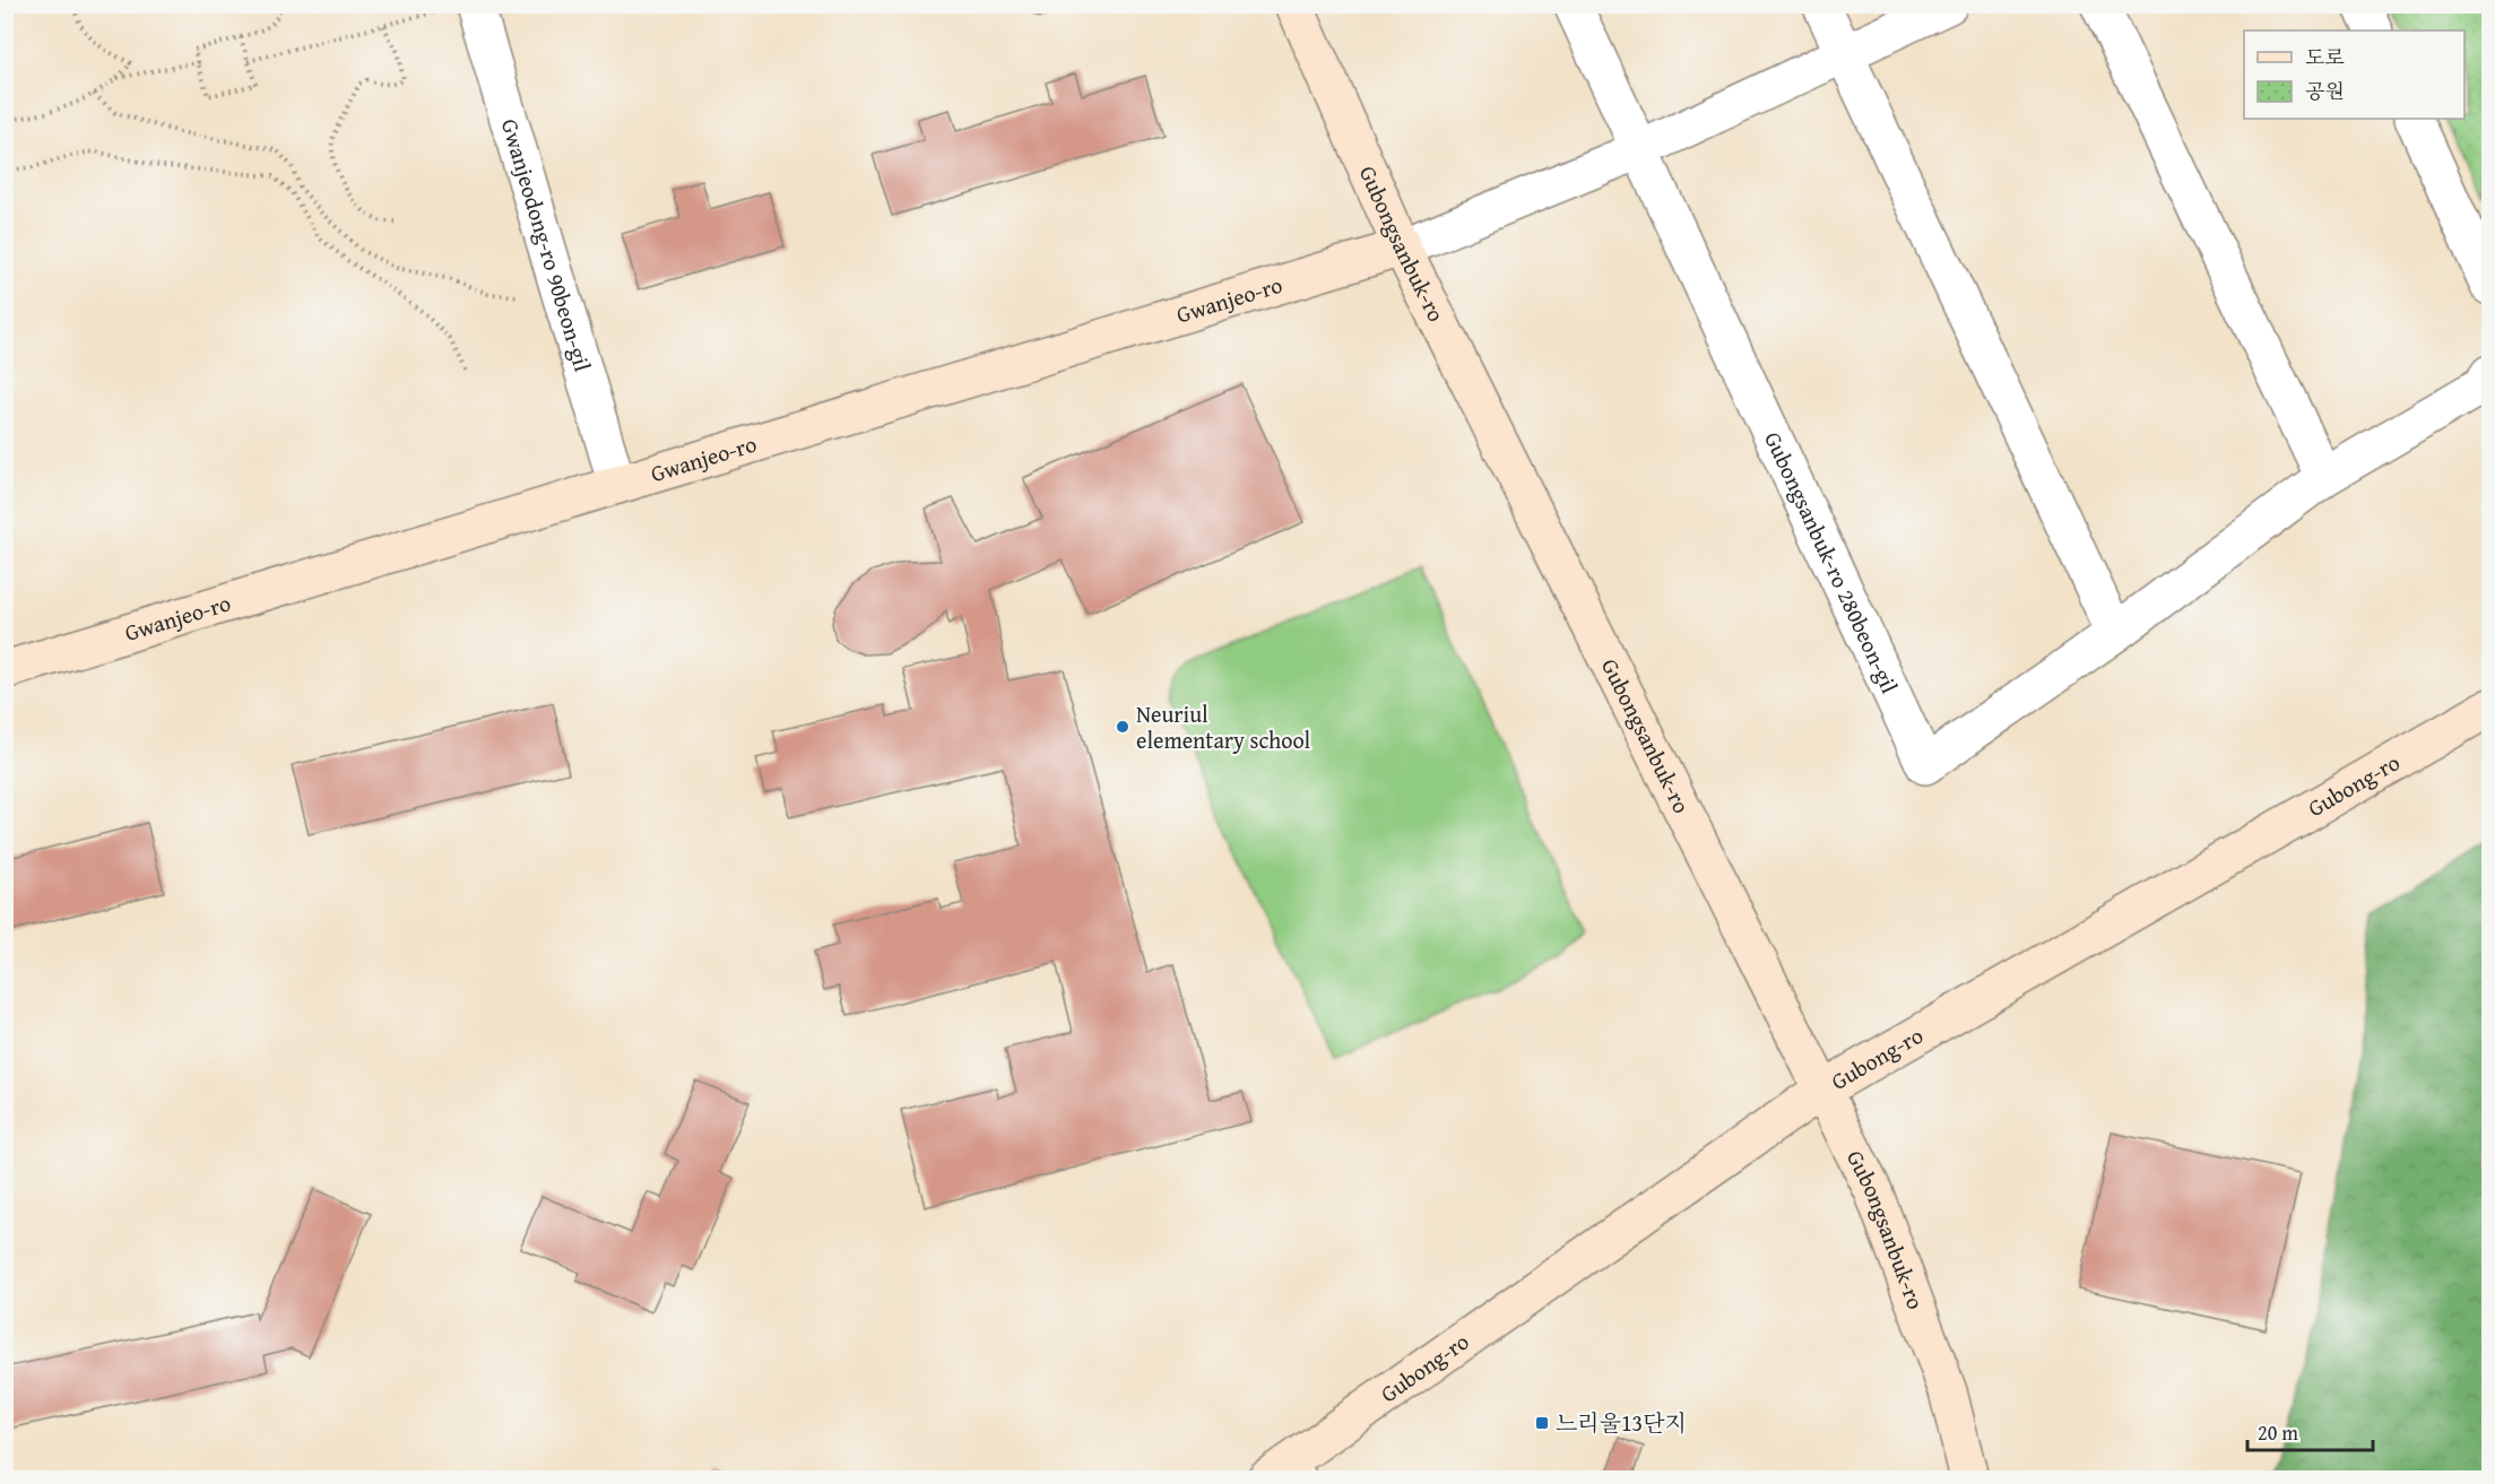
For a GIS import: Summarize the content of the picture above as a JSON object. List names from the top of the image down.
{
  "streets": {
    "main road": ["Gubongsanbuk-ro", "Gwanjeo-ro", "Gubong-ro"],
    "street": ["Gwanjeodong-ro 90beon-gil", "Gubongsanbuk-ro 280beon-gil"]
  },
  "crossings": [
    ["Gubongsanbuk-ro", "Gwanjeo-ro"],
    ["Gubongsanbuk-ro", "Gubong-ro"],
    ["Gwanjeodong-ro 90beon-gil", "Gwanjeo-ro"]
  ],
  "places": {
    "other": ["Neuriul elementary school"],
    "transit": ["느리울13단지"]
  },
  "legend": ["도로", "공원"],
  "scale_bar": "20 m"
}
